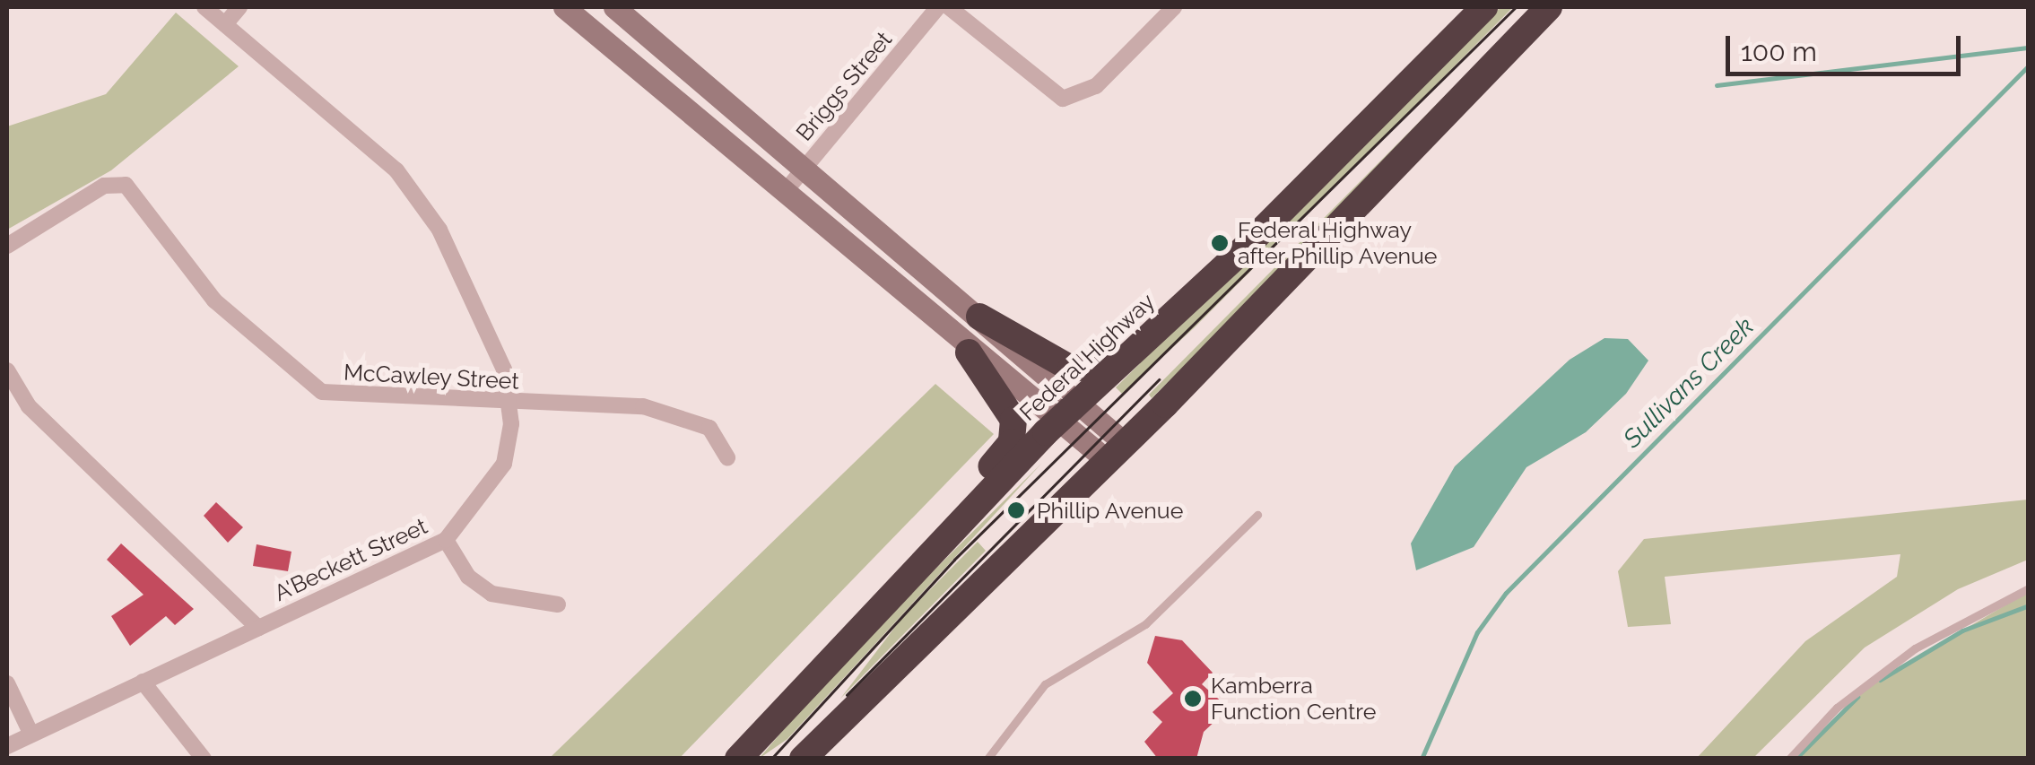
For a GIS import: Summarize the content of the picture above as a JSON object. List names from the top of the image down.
{
  "streets": {
    "highway": ["Federal Highway"],
    "street": ["Briggs Street", "McCawley Street", "A'Beckett Street"]
  },
  "crossings": [
    ["McCawley Street", "A'Beckett Street"]
  ],
  "water": ["Sullivans Creek"],
  "places": ["Federal Highway after Phillip Avenue", "Phillip Avenue", "Kamberra Function Centre"],
  "scale_bar": "100 m"
}
